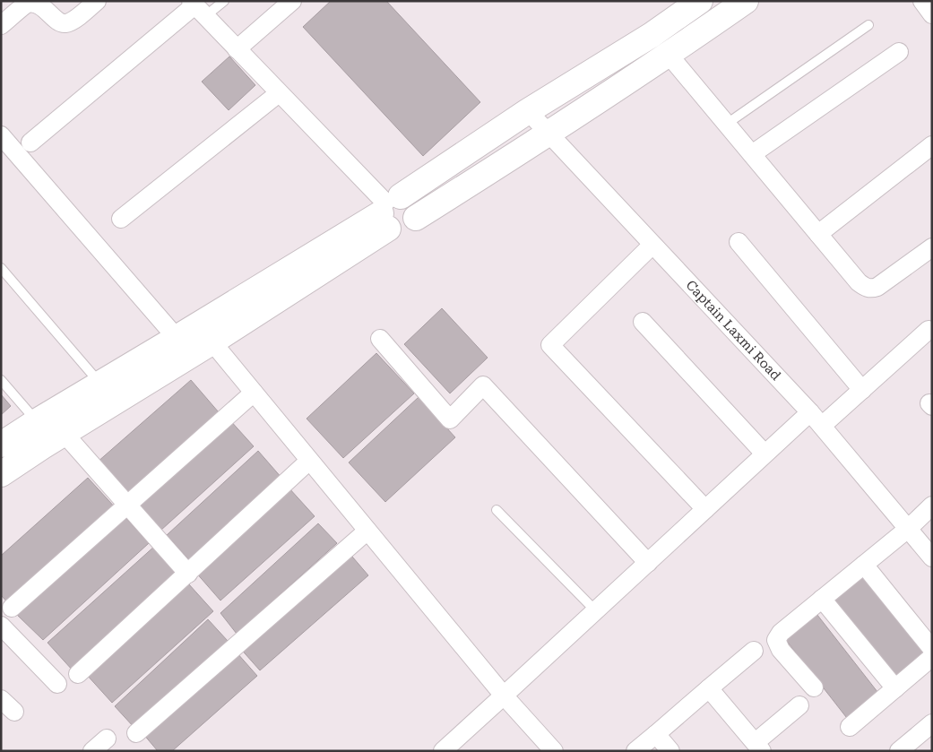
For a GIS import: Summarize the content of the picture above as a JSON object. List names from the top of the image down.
{
  "streets": {
    "street": ["Captain Laxmi Road"]
  }
}
